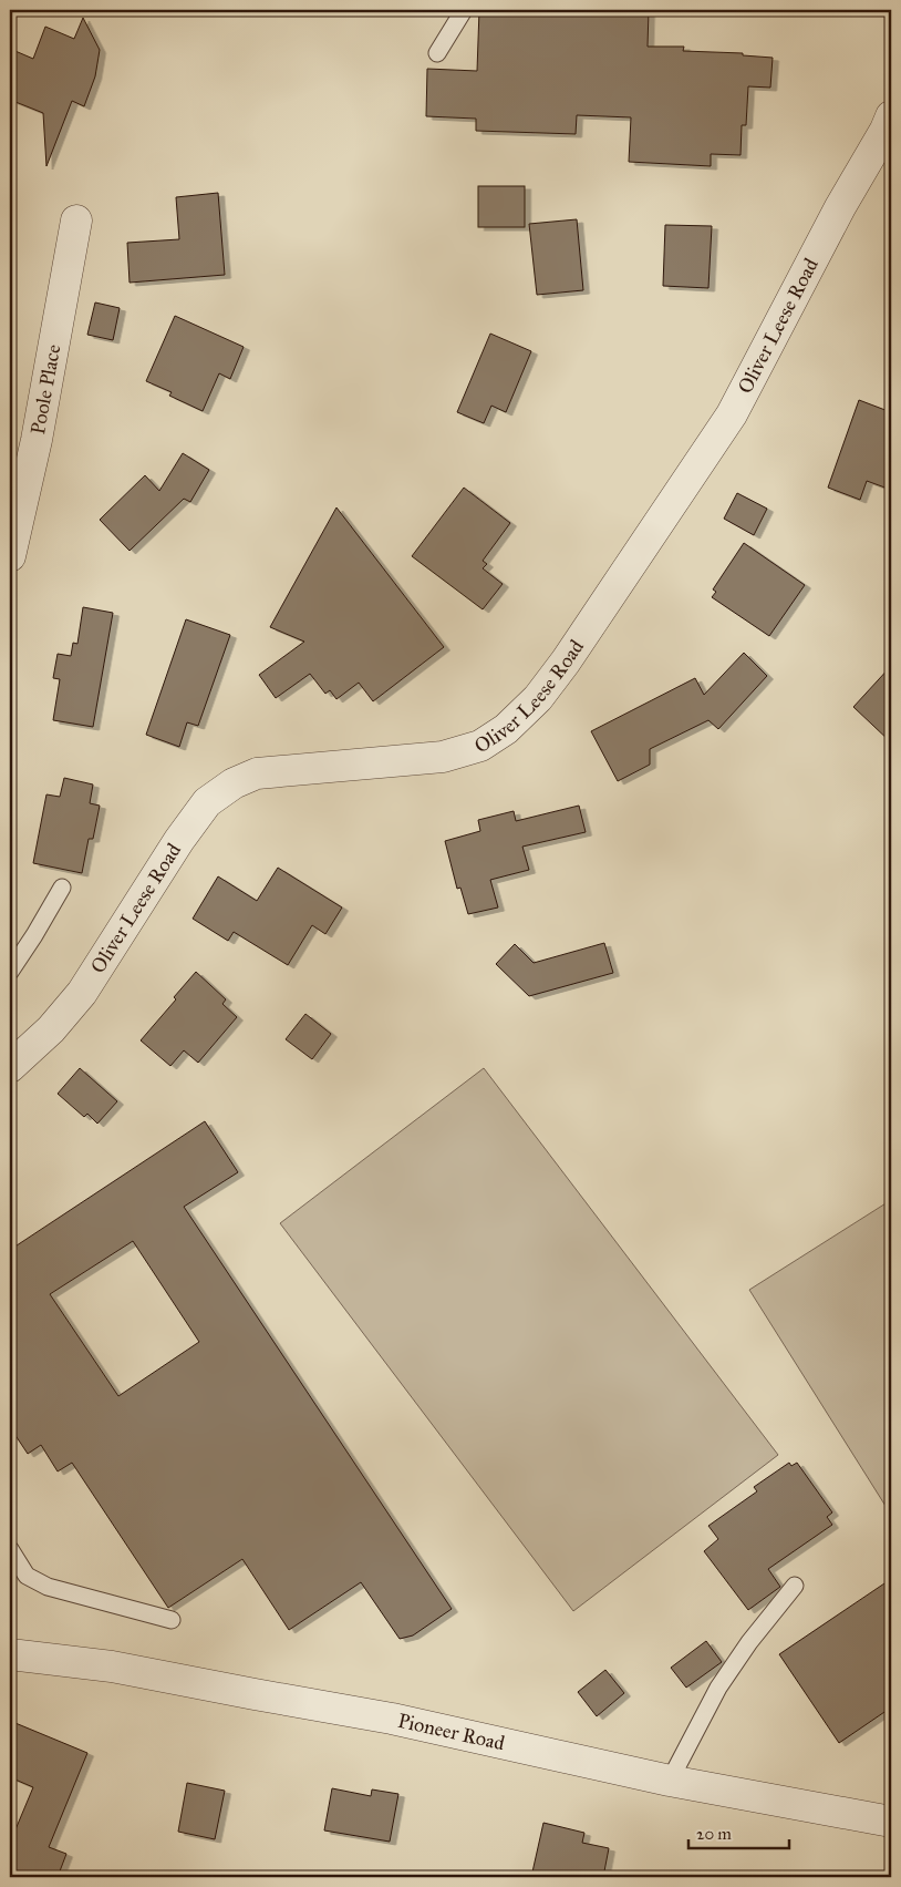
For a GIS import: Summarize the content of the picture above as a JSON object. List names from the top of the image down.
{
  "streets": {
    "street": ["Oliver Leese Road", "Poole Place", "Pioneer Road"]
  },
  "scale_bar": "20 m"
}
